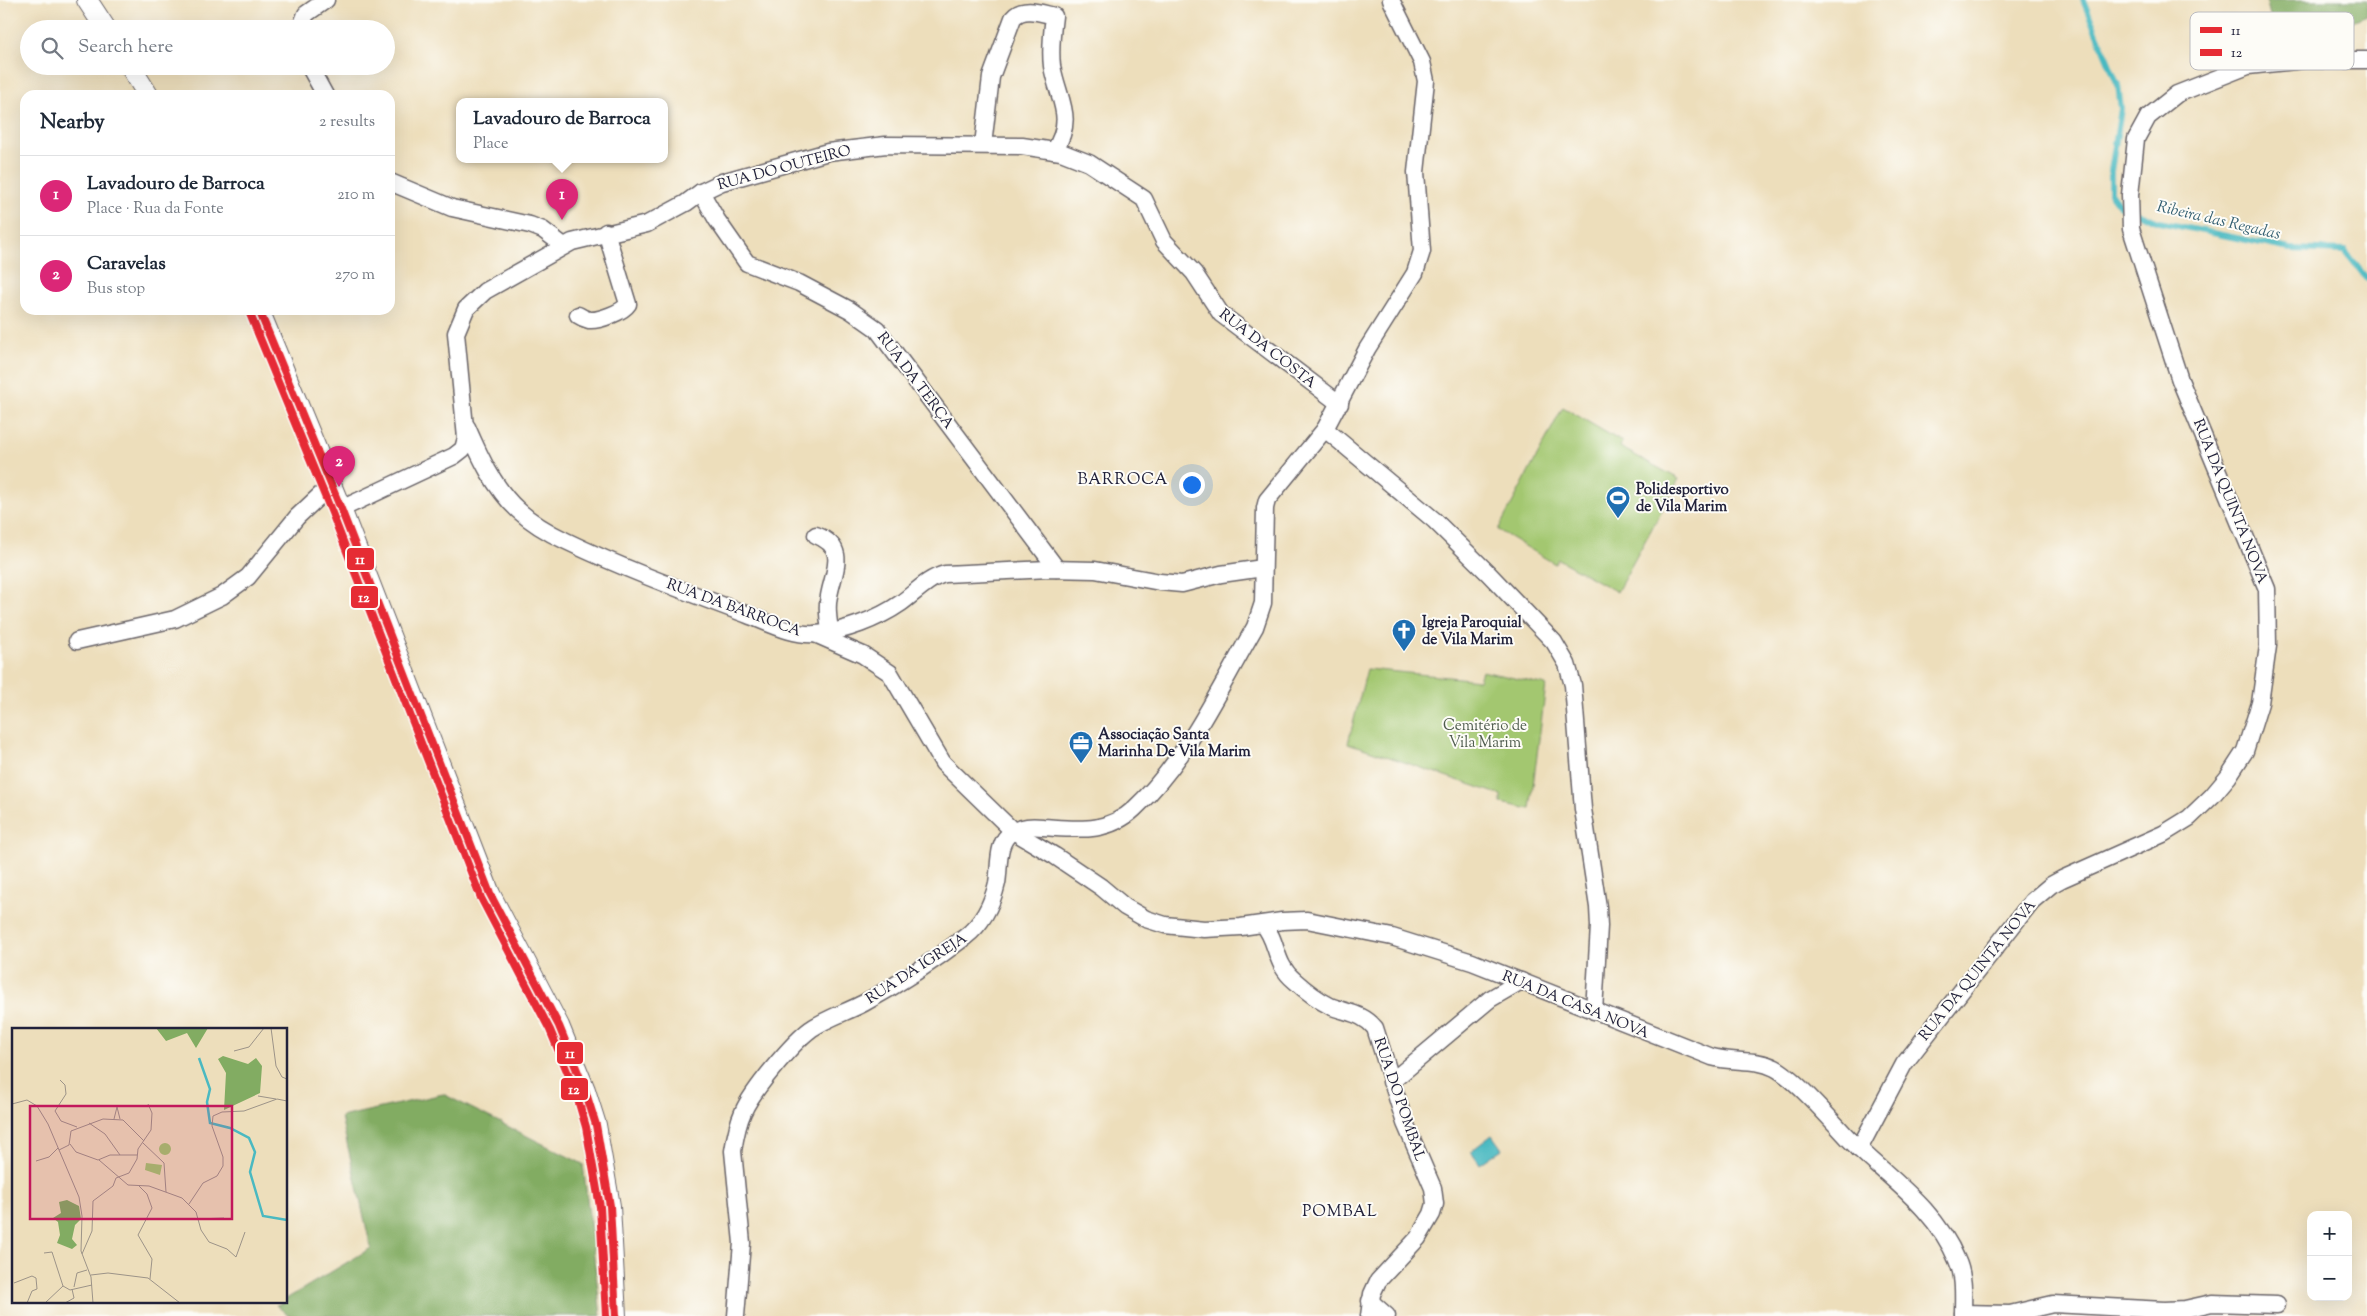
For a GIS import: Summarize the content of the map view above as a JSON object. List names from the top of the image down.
{
  "streets": {
    "street": [
      "RUA DO OUTEIRO",
      "RUA DA COSTA",
      "RUA DA TERÇA",
      "RUA DA QUINTA NOVA",
      "RUA DA BARROCA",
      "RUA DA IGREJA",
      "RUA DA CASA NOVA",
      "RUA DO POMBAL"
    ]
  },
  "crossings": [
    ["RUA DO OUTEIRO", "RUA DA COSTA"],
    ["RUA DO OUTEIRO", "RUA DA TERÇA"],
    ["RUA DO OUTEIRO", "RUA DA BARROCA"],
    ["RUA DA TERÇA", "RUA DA BARROCA"],
    ["RUA DA QUINTA NOVA", "RUA DA CASA NOVA"],
    ["RUA DA CASA NOVA", "RUA DO POMBAL"]
  ],
  "districts": ["BARROCA", "POMBAL"],
  "water": ["Ribeira das Regadas"],
  "parks": ["Cemitério de Vila Marim"],
  "places": {
    "sports": ["Polidesportivo de Vila Marim"],
    "church": ["Igreja Paroquial de Vila Marim"],
    "office": ["Associação Santa Marinha De Vila Marim"]
  },
  "lines": ["transit line 11", "transit line 12"],
  "legend": ["11", "12"],
  "page": {
    "search": "Search here",
    "heading": ["Nearby", "2 results"],
    "popup": ["Lavadouro de Barroca", "Place"],
    "list": [
      {
        "mark": "1",
        "name": "Lavadouro de Barroca",
        "note": "Place · Rua da Fonte",
        "value": "210 m"
      },
      {
        "mark": "2",
        "name": "Caravelas",
        "note": "Bus stop",
        "value": "270 m"
      }
    ],
    "pins": ["1", "2"],
    "map_buttons": ["+", "−"]
  }
}
